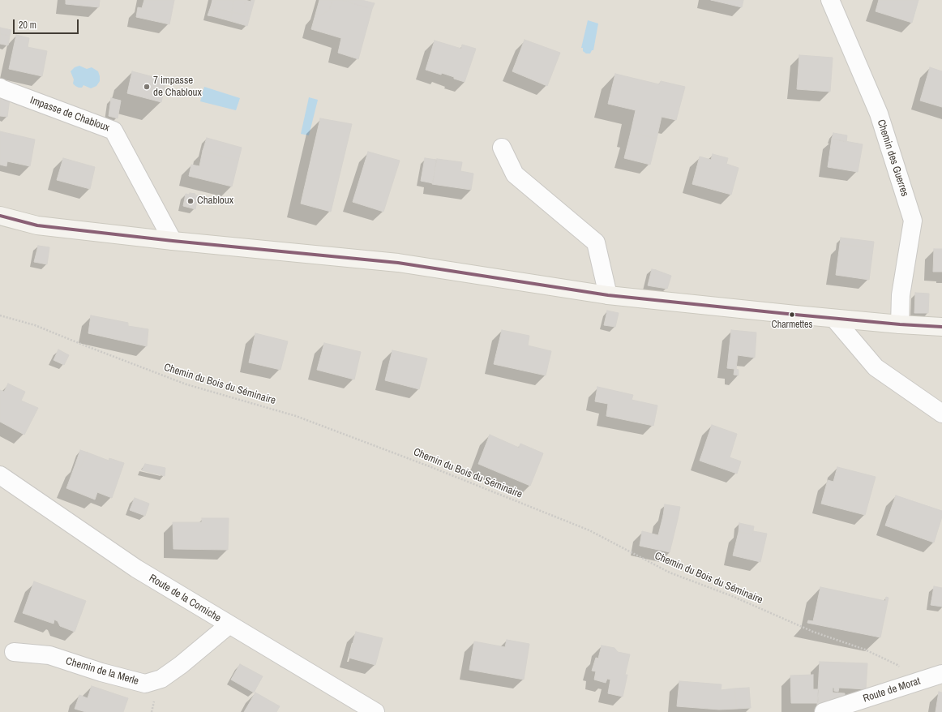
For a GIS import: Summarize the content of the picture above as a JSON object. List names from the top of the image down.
{
  "streets": {
    "street": [
      "Impasse de Chabloux",
      "Chemin des Guerres",
      "Route de la Corniche",
      "Chemin de la Merle",
      "Route de Morat"
    ],
    "path": ["Chemin du Bois du Séminaire"]
  },
  "crossings": [
    ["Chemin du Bois du Séminaire", "Route de Morat"],
    ["Route de la Corniche", "Chemin de la Merle"]
  ],
  "places": ["7 impasse de Chabloux", "Chabloux", "Charmettes"],
  "scale_bar": "20 m"
}
